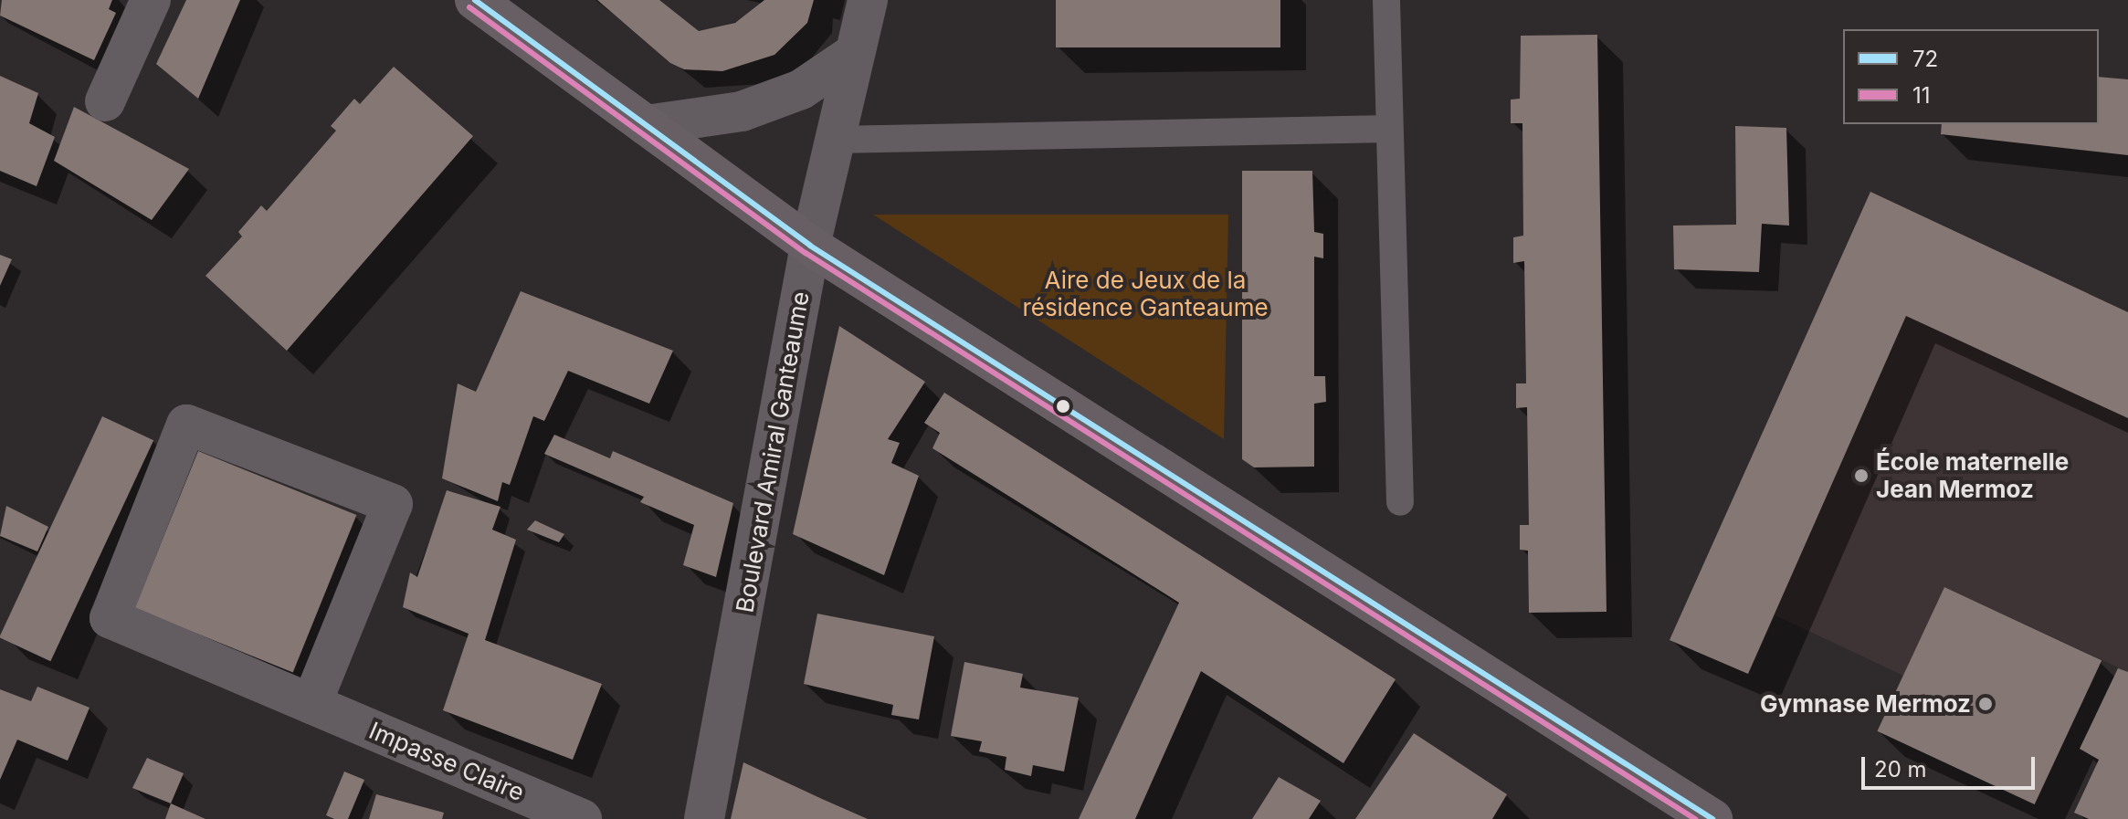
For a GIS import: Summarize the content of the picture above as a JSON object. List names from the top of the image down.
{
  "streets": {
    "street": ["Boulevard Amiral Ganteaume", "Impasse Claire"]
  },
  "parks": ["Aire de Jeux de la résidence Ganteaume"],
  "places": ["École maternelle Jean Mermoz", "Gymnase Mermoz"],
  "lines": ["transit line 72", "transit line 11"],
  "legend": ["72", "11"],
  "scale_bar": "20 m"
}
